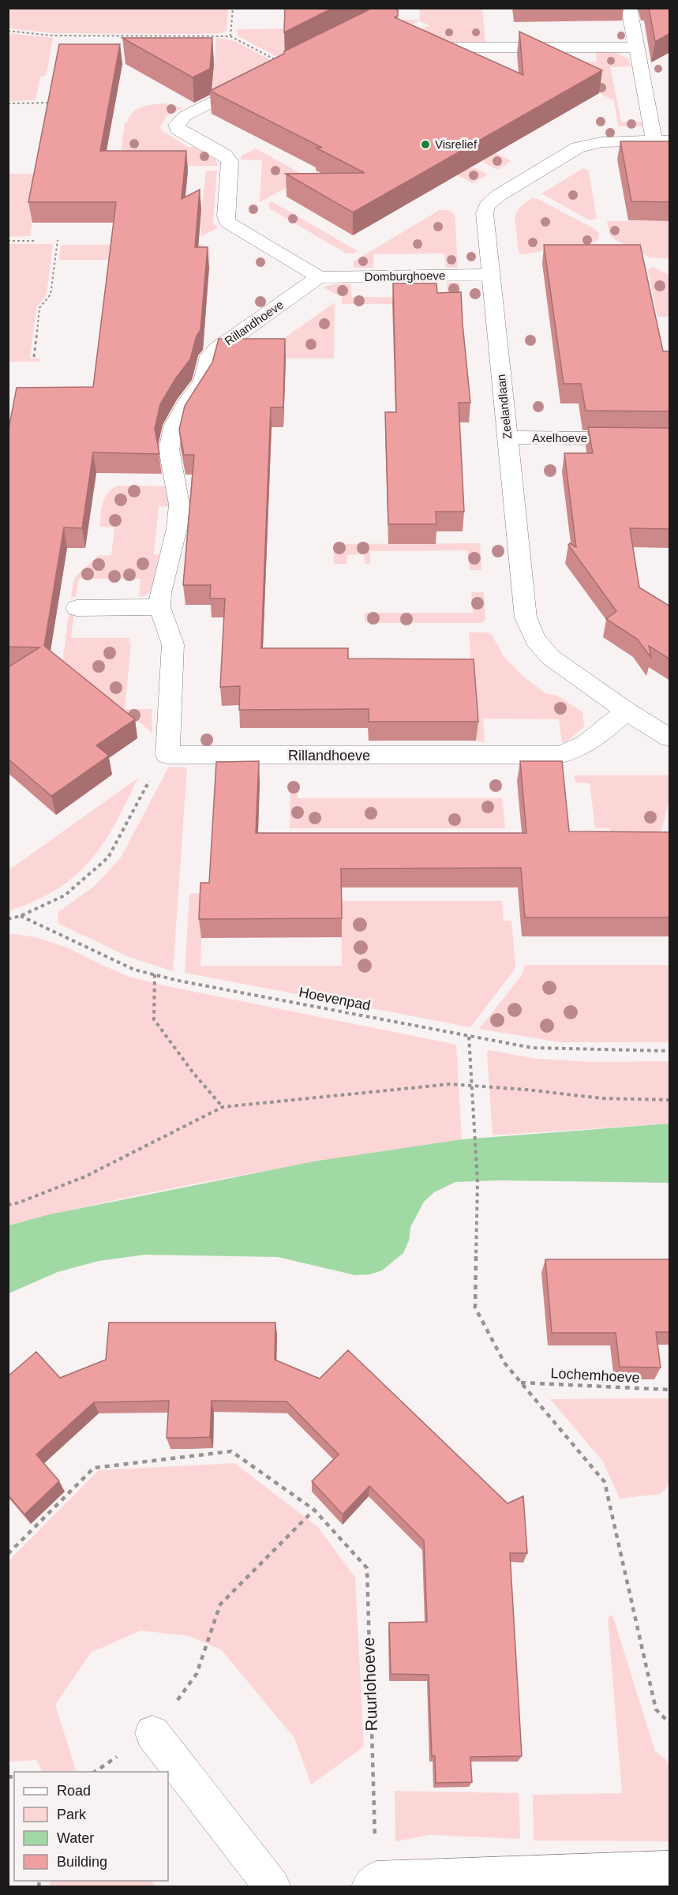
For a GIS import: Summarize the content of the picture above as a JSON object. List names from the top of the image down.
{
  "streets": {
    "street": [
      "Domburghoeve",
      "Rillandhoeve",
      "Zeelandlaan",
      "Axelhoeve"
    ],
    "path": ["Hoevenpad", "Lochemhoeve", "Ruurlohoeve"]
  },
  "crossings": [
    ["Domburghoeve", "Rillandhoeve"],
    ["Domburghoeve", "Zeelandlaan"],
    ["Rillandhoeve", "Zeelandlaan"],
    ["Zeelandlaan", "Axelhoeve"]
  ],
  "places": ["Visrelief"],
  "legend": [
    "Road",
    "Park",
    "Water",
    "Building"
  ]
}
